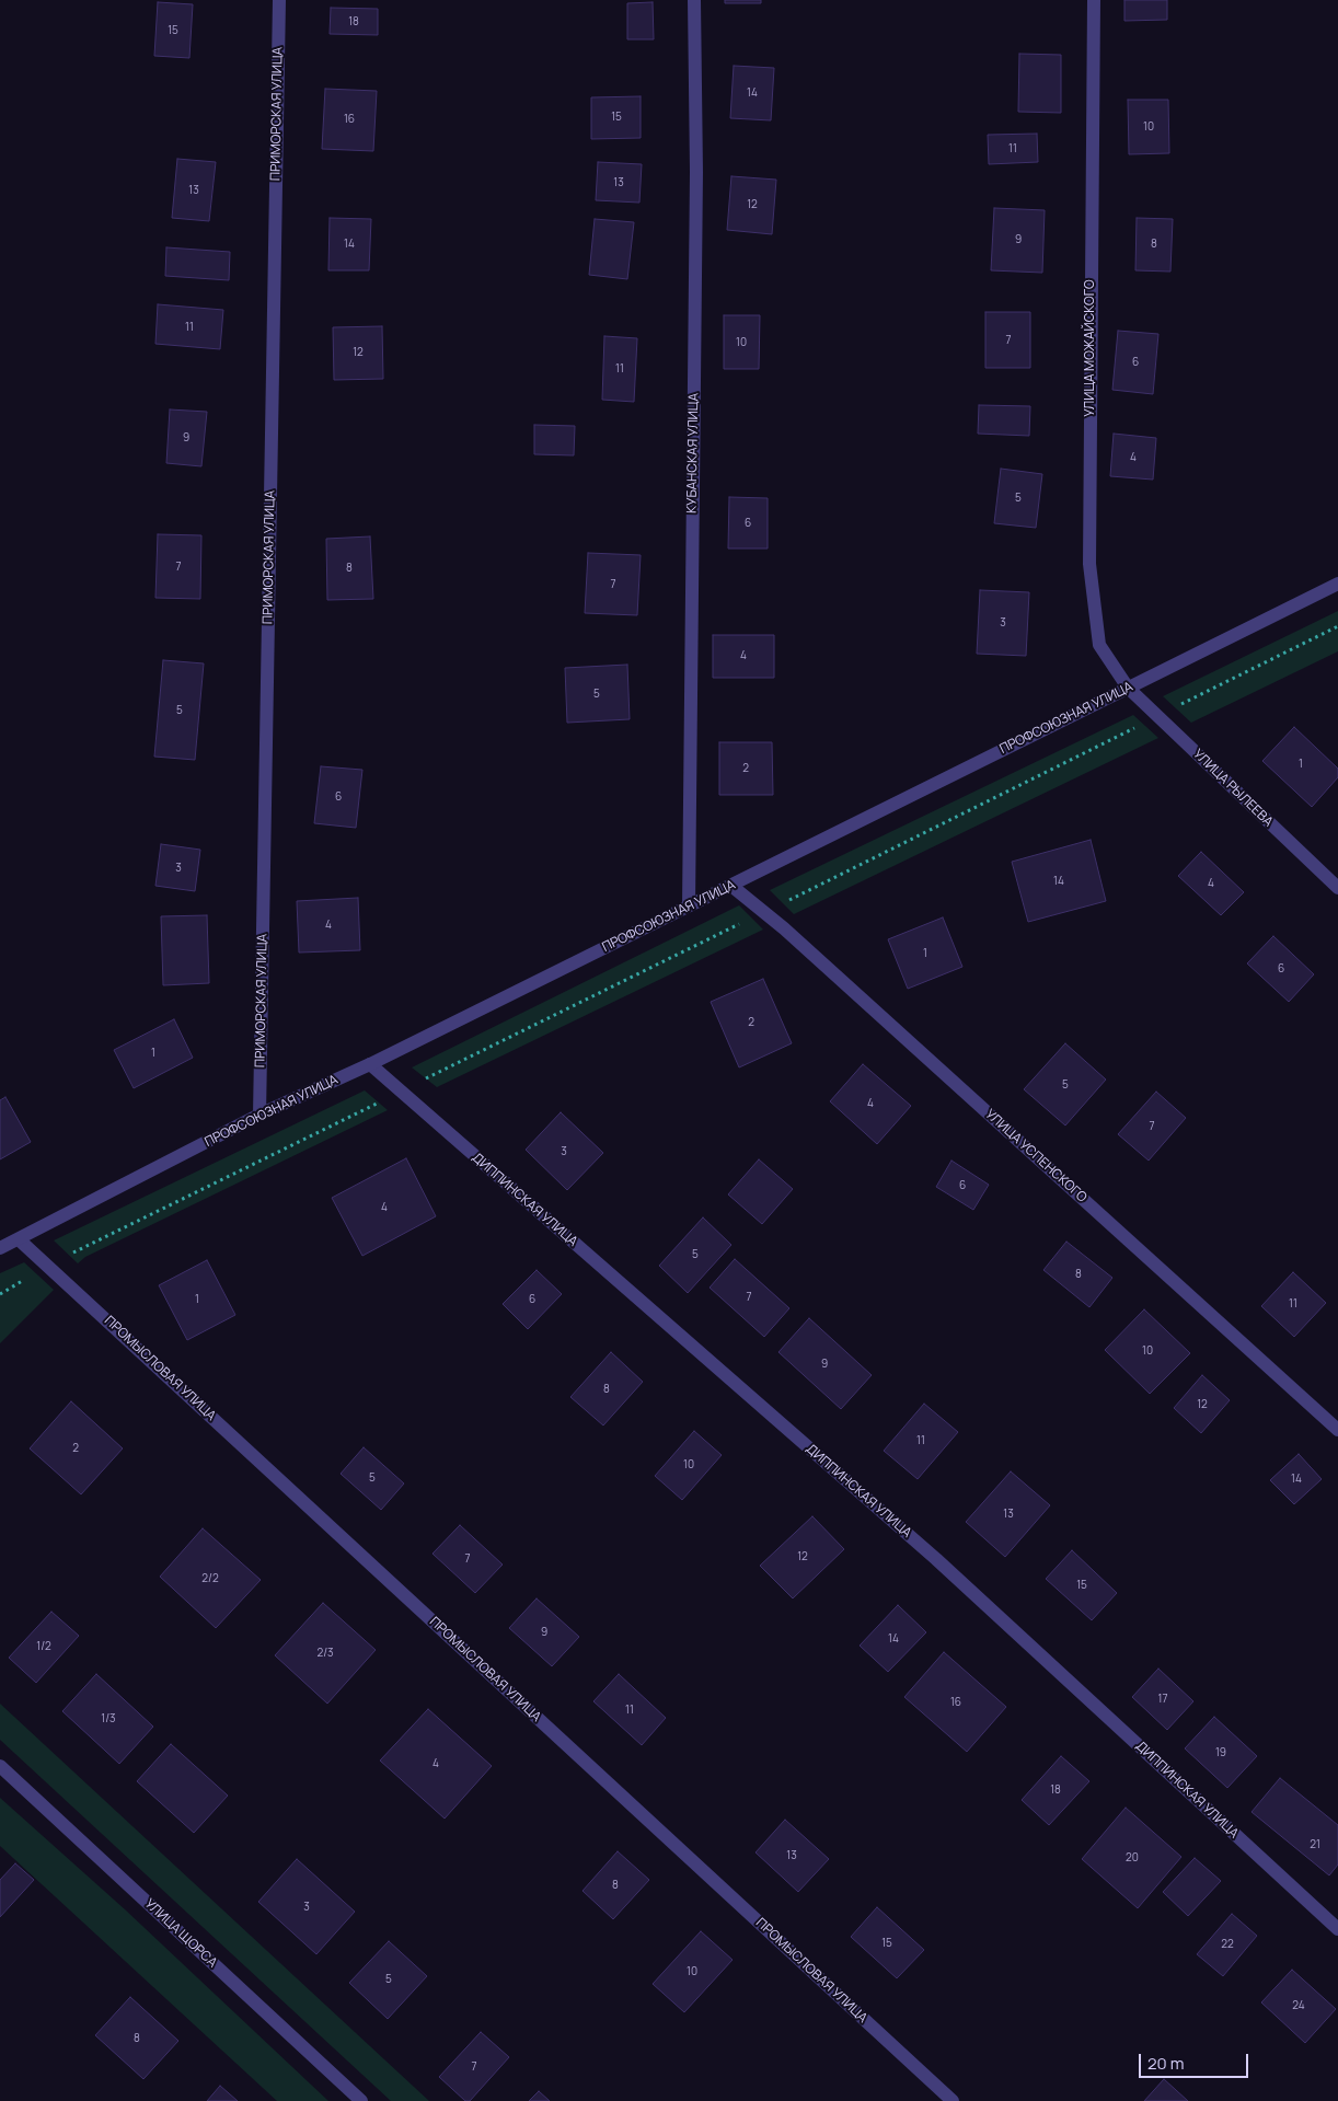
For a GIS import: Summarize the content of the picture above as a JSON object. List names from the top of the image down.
{
  "streets": {
    "street": [
      "ПРИМОРСКАЯ УЛИЦА",
      "УЛИЦА МОЖАЙСКОГО",
      "КУБАНСКАЯ УЛИЦА",
      "ПРОФСОЮЗНАЯ УЛИЦА",
      "УЛИЦА РЫЛЕЕВА",
      "УЛИЦА УСПЕНСКОГО",
      "ДИППИНСКАЯ УЛИЦА",
      "ПРОМЫСЛОВАЯ УЛИЦА",
      "УЛИЦА ЩОРСА"
    ]
  },
  "crossings": [
    ["ПРИМОРСКАЯ УЛИЦА", "ПРОФСОЮЗНАЯ УЛИЦА"],
    ["УЛИЦА МОЖАЙСКОГО", "ПРОФСОЮЗНАЯ УЛИЦА"],
    ["УЛИЦА МОЖАЙСКОГО", "УЛИЦА РЫЛЕЕВА"],
    ["КУБАНСКАЯ УЛИЦА", "ПРОФСОЮЗНАЯ УЛИЦА"],
    ["ПРОФСОЮЗНАЯ УЛИЦА", "УЛИЦА РЫЛЕЕВА"],
    ["ПРОФСОЮЗНАЯ УЛИЦА", "УЛИЦА УСПЕНСКОГО"],
    ["ПРОФСОЮЗНАЯ УЛИЦА", "ДИППИНСКАЯ УЛИЦА"],
    ["ПРОФСОЮЗНАЯ УЛИЦА", "ПРОМЫСЛОВАЯ УЛИЦА"]
  ],
  "house_numbers": [
    "18",
    "15",
    "14",
    "15",
    "16",
    "10",
    "11",
    "13",
    "13",
    "12",
    "9",
    "14",
    "8",
    "11",
    "7",
    "10",
    "12",
    "6",
    "11",
    "9",
    "4",
    "5",
    "6",
    "7",
    "8",
    "7",
    "3",
    "4",
    "5",
    "5",
    "1",
    "2",
    "6",
    "3",
    "14",
    "4",
    "4",
    "1",
    "6",
    "2",
    "1",
    "5",
    "4",
    "7",
    "3",
    "6",
    "4",
    "5",
    "8",
    "7",
    "1",
    "6",
    "11",
    "10",
    "9",
    "8",
    "12",
    "11",
    "2",
    "10",
    "5",
    "14",
    "13",
    "12",
    "7",
    "2/2",
    "15",
    "9",
    "14",
    "1/2",
    "2/3",
    "17",
    "16",
    "11",
    "1/3",
    "19",
    "4",
    "18",
    "21",
    "13",
    "20",
    "8",
    "3",
    "15",
    "22",
    "10",
    "5",
    "24",
    "8",
    "7"
  ],
  "scale_bar": "20 m"
}
